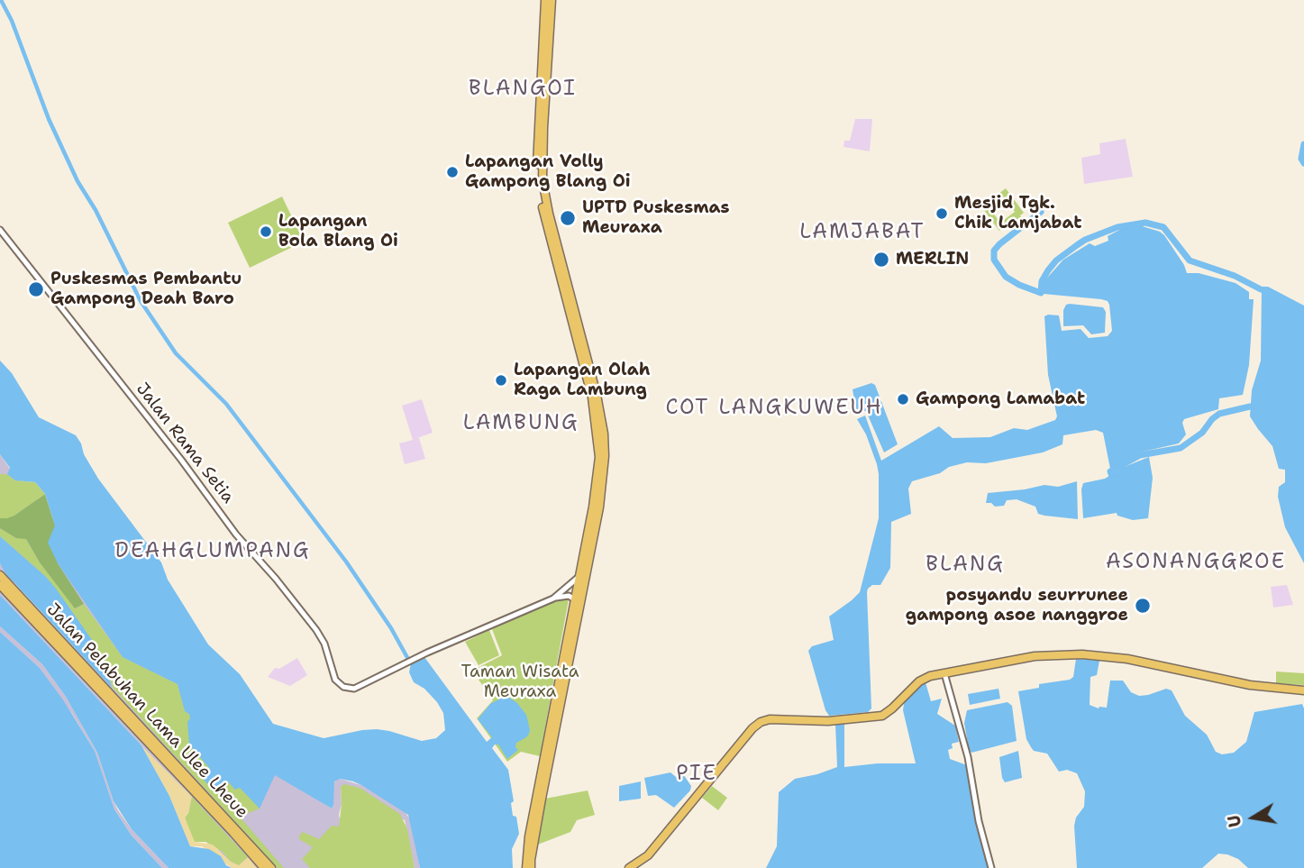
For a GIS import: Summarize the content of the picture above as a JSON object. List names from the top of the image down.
{
  "streets": {
    "highway": ["Jalan Pelabuhan Lama Ulee Lheue"],
    "street": ["Jalan Rama Setia"]
  },
  "districts": [
    "BLANGOI",
    "LAMJABAT",
    "COT LANGKUWEUH",
    "LAMBUNG",
    "DEAHGLUMPANG",
    "ASONANGGROE",
    "BLANG",
    "PIE"
  ],
  "parks": ["Taman Wisata Meuraxa"],
  "places": [
    "Lapangan Volly Gampong Blang Oi",
    "Mesjid Tgk. Chik Lamjabat",
    "UPTD Puskesmas Meuraxa",
    "Lapangan Bola Blang Oi",
    "MERLIN",
    "Puskesmas Pembantu Gampong Deah Baro",
    "Lapangan Olah Raga Lambung",
    "Gampong Lamabat",
    "posyandu seurrunee gampong asoe nanggroe"
  ],
  "north": "left"
}
